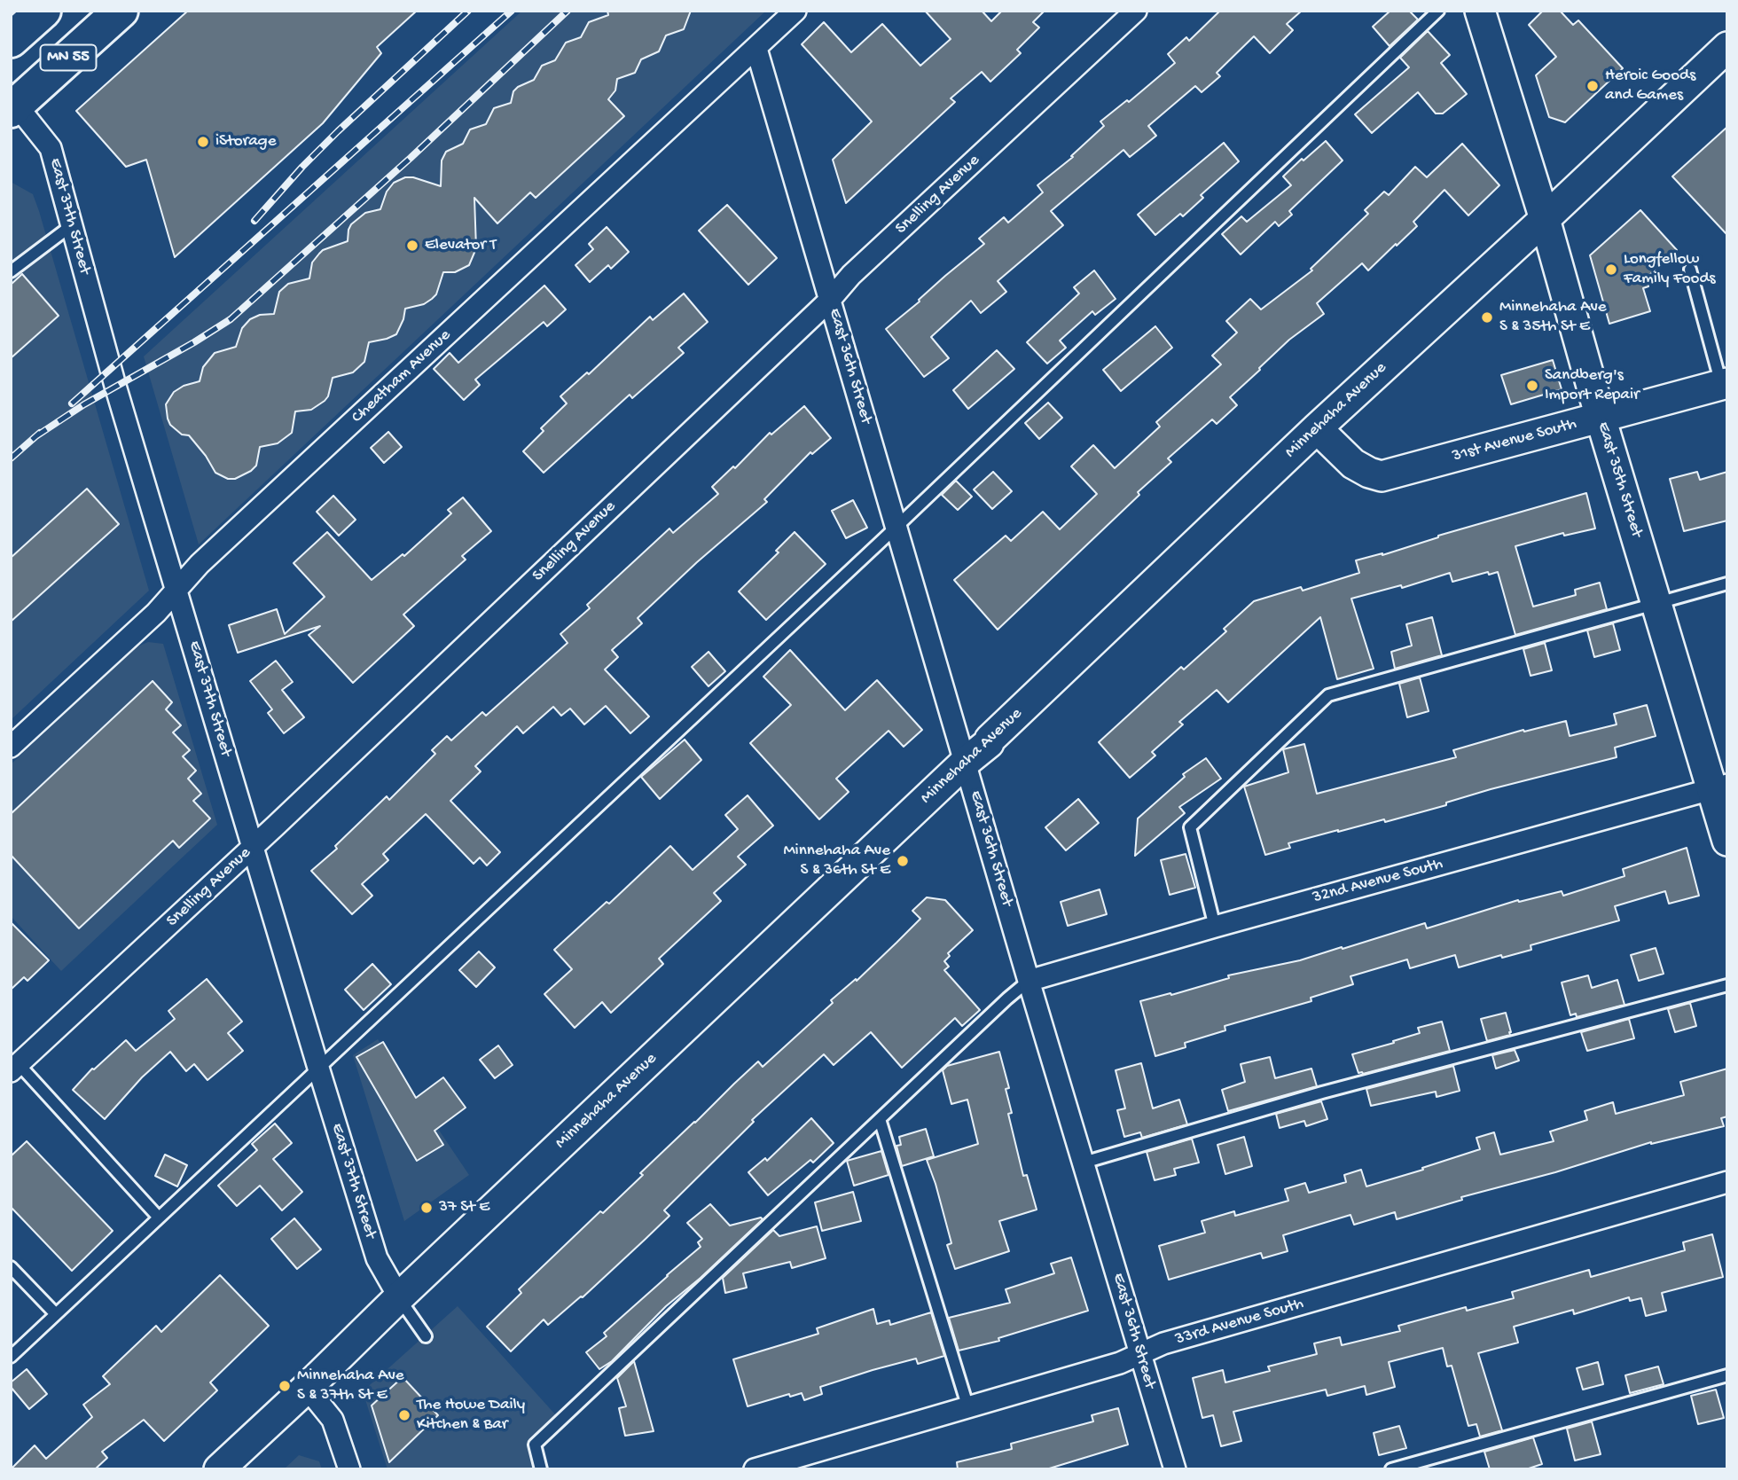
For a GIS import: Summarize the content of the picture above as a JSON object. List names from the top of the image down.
{
  "streets": {
    "highway": ["MN 55"],
    "main road": ["Minnehaha Avenue", "31st Avenue South", "East 35th Street"],
    "street": [
      "Snelling Avenue",
      "East 37th Street",
      "East 36th Street",
      "Cheatham Avenue",
      "32nd Avenue South",
      "33rd Avenue South"
    ]
  },
  "crossings": [
    ["MN 55", "East 37th Street"],
    ["Snelling Avenue", "East 37th Street"],
    ["Snelling Avenue", "East 36th Street"],
    ["East 37th Street", "Cheatham Avenue"],
    ["East 37th Street", "Minnehaha Avenue"],
    ["East 36th Street", "Cheatham Avenue"],
    ["East 36th Street", "Minnehaha Avenue"],
    ["East 36th Street", "32nd Avenue South"],
    ["East 36th Street", "33rd Avenue South"],
    ["Minnehaha Avenue", "31st Avenue South"],
    ["Minnehaha Avenue", "East 35th Street"],
    ["31st Avenue South", "East 35th Street"],
    ["East 35th Street", "32nd Avenue South"]
  ],
  "places": [
    "Heroic Goods and Games",
    "iStorage",
    "Elevator T",
    "Longfellow Family Foods",
    "Minnehaha Ave S & 35th St E",
    "Sandberg's Import Repair",
    "Minnehaha Ave S & 36th St E",
    "37 St E",
    "Minnehaha Ave S & 37th St E",
    "The Howe Daily Kitchen & Bar"
  ]
}
